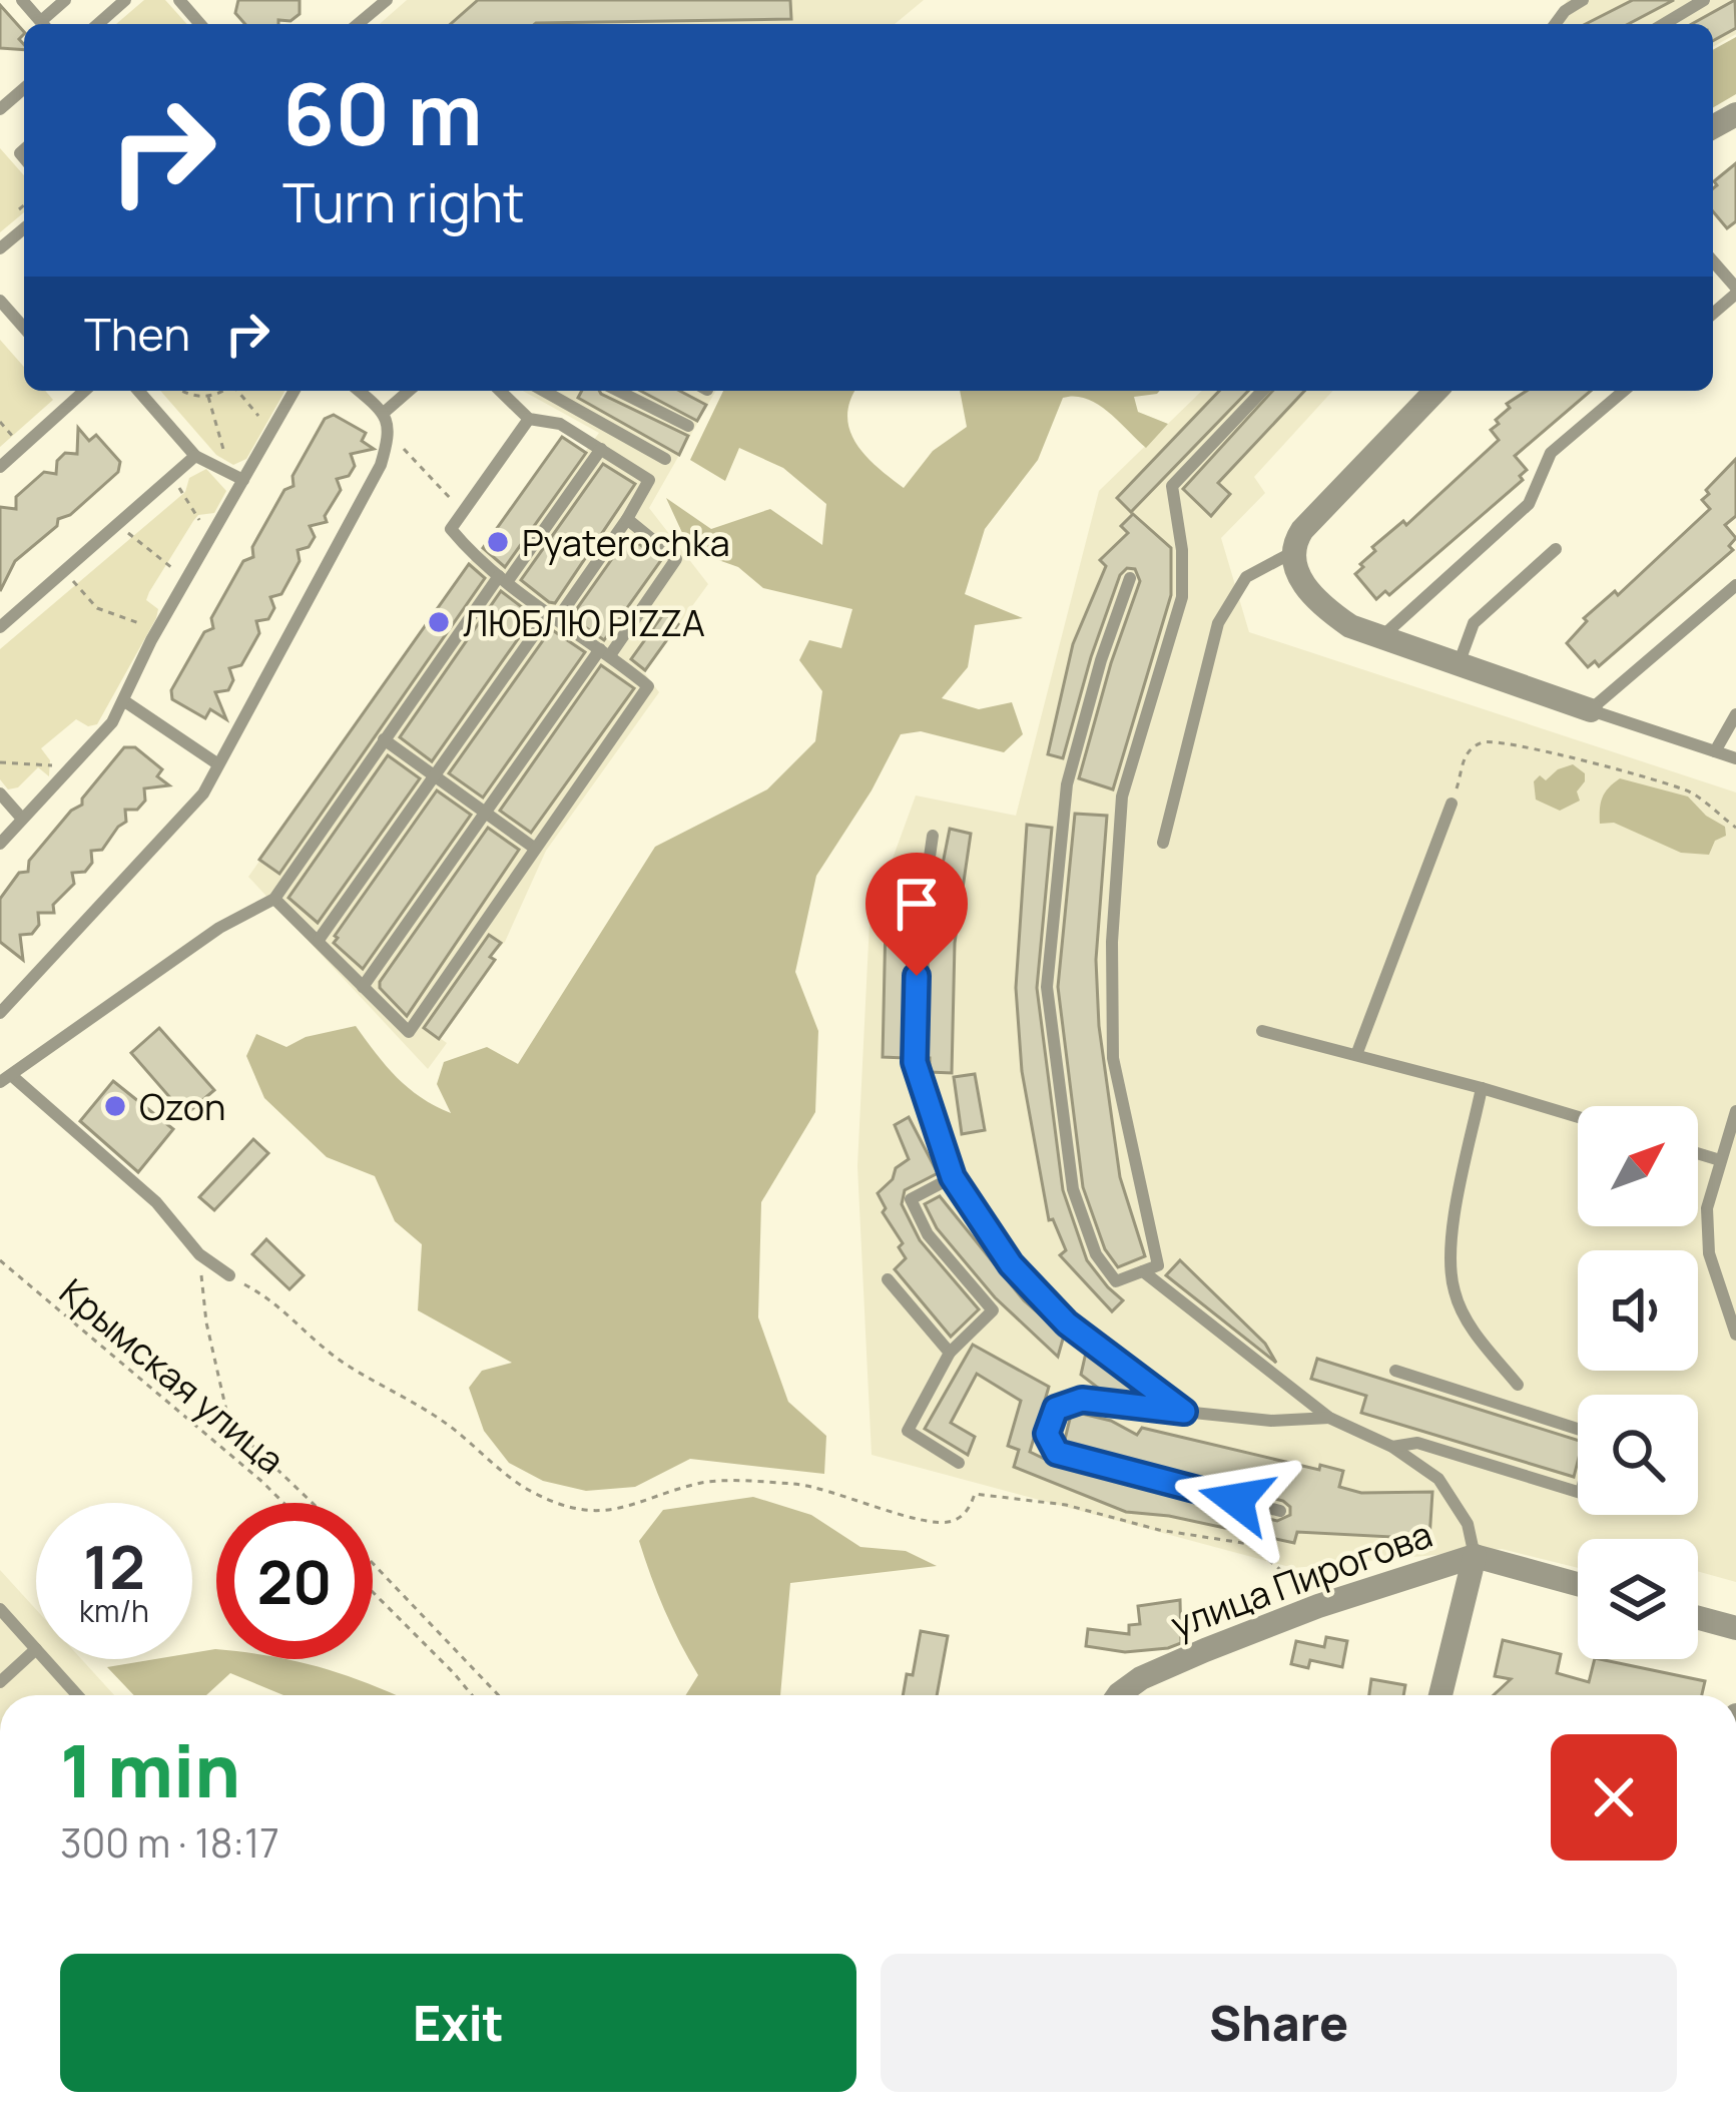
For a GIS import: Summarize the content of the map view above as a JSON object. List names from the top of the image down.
{
  "streets": {
    "street": ["улица Пирогова"],
    "path": ["Крымская улица"]
  },
  "places": ["Pyaterochka", "ЛЮБЛЮ PIZZA", "Ozon"],
  "north": "top right",
  "page": {
    "turn": ["60 m", "Turn right"],
    "then": "Then",
    "speed": "12 km/h",
    "limit": "20",
    "heading": ["1 min", "300 m · 18:17"],
    "buttons": ["Exit", "Share"]
  }
}
